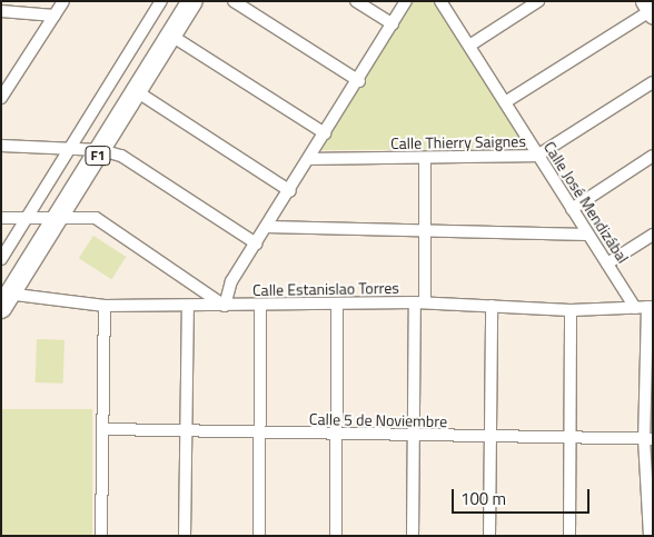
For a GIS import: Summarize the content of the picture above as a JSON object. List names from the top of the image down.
{
  "streets": {
    "highway": ["F1"],
    "street": [
      "Calle Thierry Saignes",
      "Calle José Mendizábal",
      "Calle Estanislao Torres",
      "Calle 5 de Noviembre"
    ]
  },
  "crossings": [
    ["Calle Thierry Saignes", "Calle José Mendizábal"],
    ["F1", "Calle Estanislao Torres"],
    ["Calle José Mendizábal", "Calle Estanislao Torres"]
  ],
  "scale_bar": "100 m"
}
